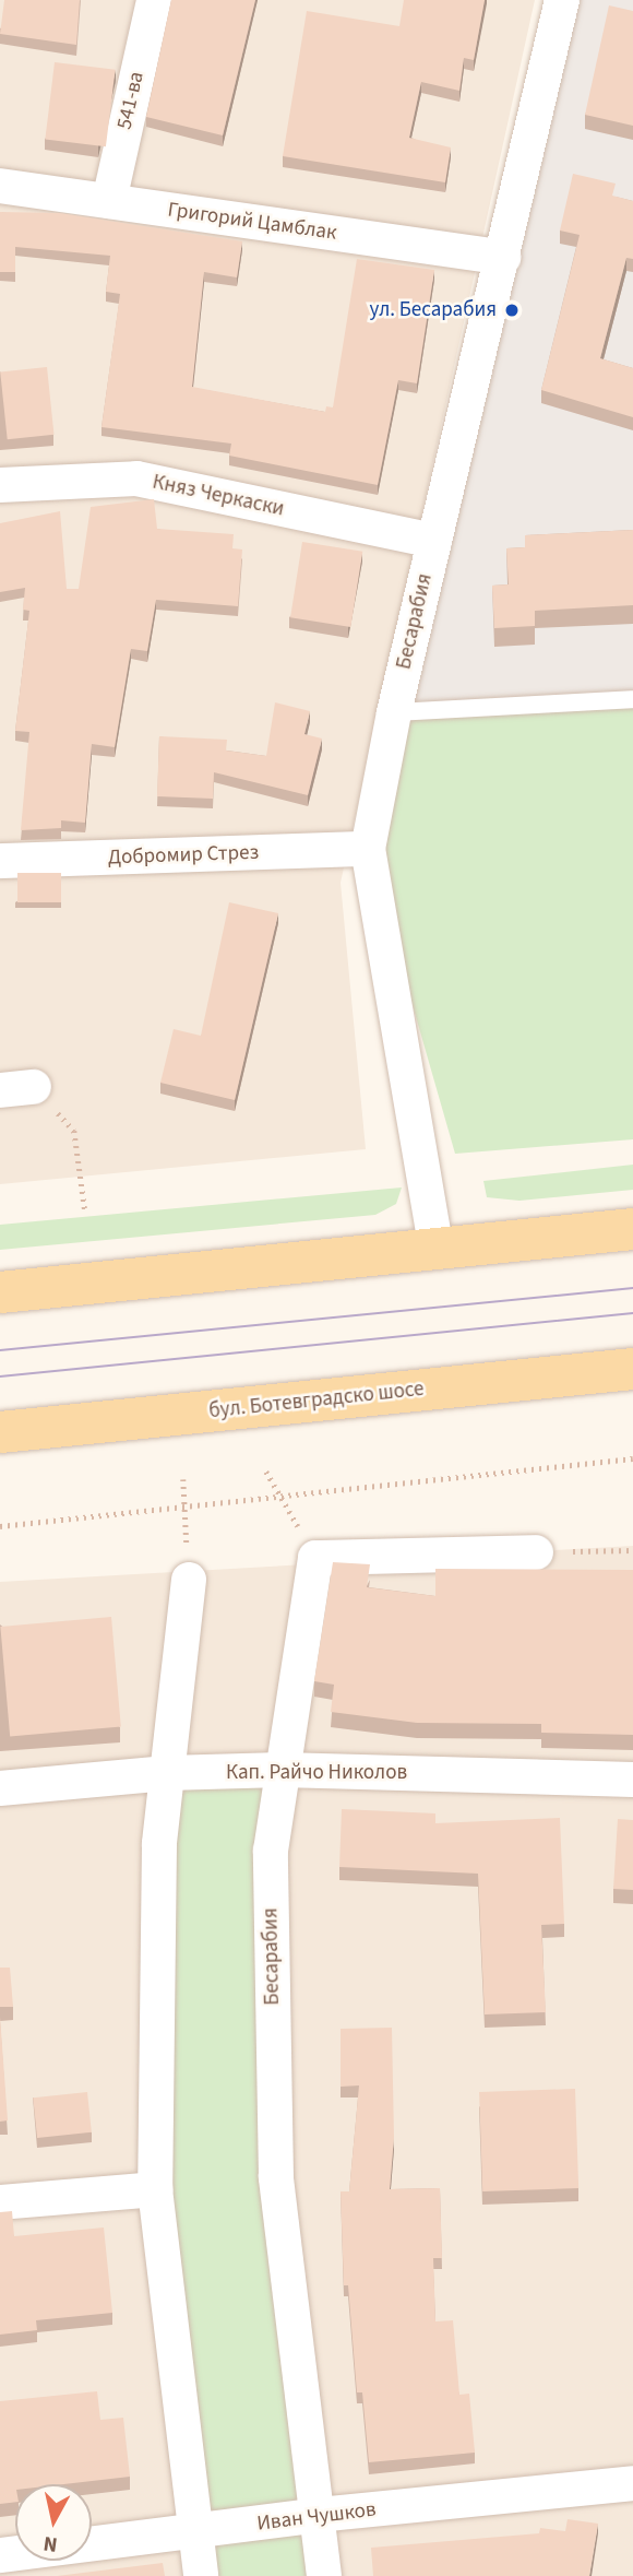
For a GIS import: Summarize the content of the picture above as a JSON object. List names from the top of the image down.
{
  "streets": {
    "main road": ["бул. Ботевградско шосе"],
    "street": [
      "541-ва",
      "Григорий Цамблак",
      "Княз Черкаски",
      "Бесарабия",
      "Добромир Стрез",
      "Кап. Райчо Николов",
      "Иван Чушков"
    ]
  },
  "crossings": [
    ["541-ва", "Григорий Цамблак"],
    ["Григорий Цамблак", "Бесарабия"],
    ["Княз Черкаски", "Бесарабия"],
    ["Бесарабия", "Добромир Стрез"],
    ["Бесарабия", "Кап. Райчо Николов"],
    ["Бесарабия", "Иван Чушков"]
  ],
  "places": ["ул. Бесарабия"],
  "north": "bottom"
}
